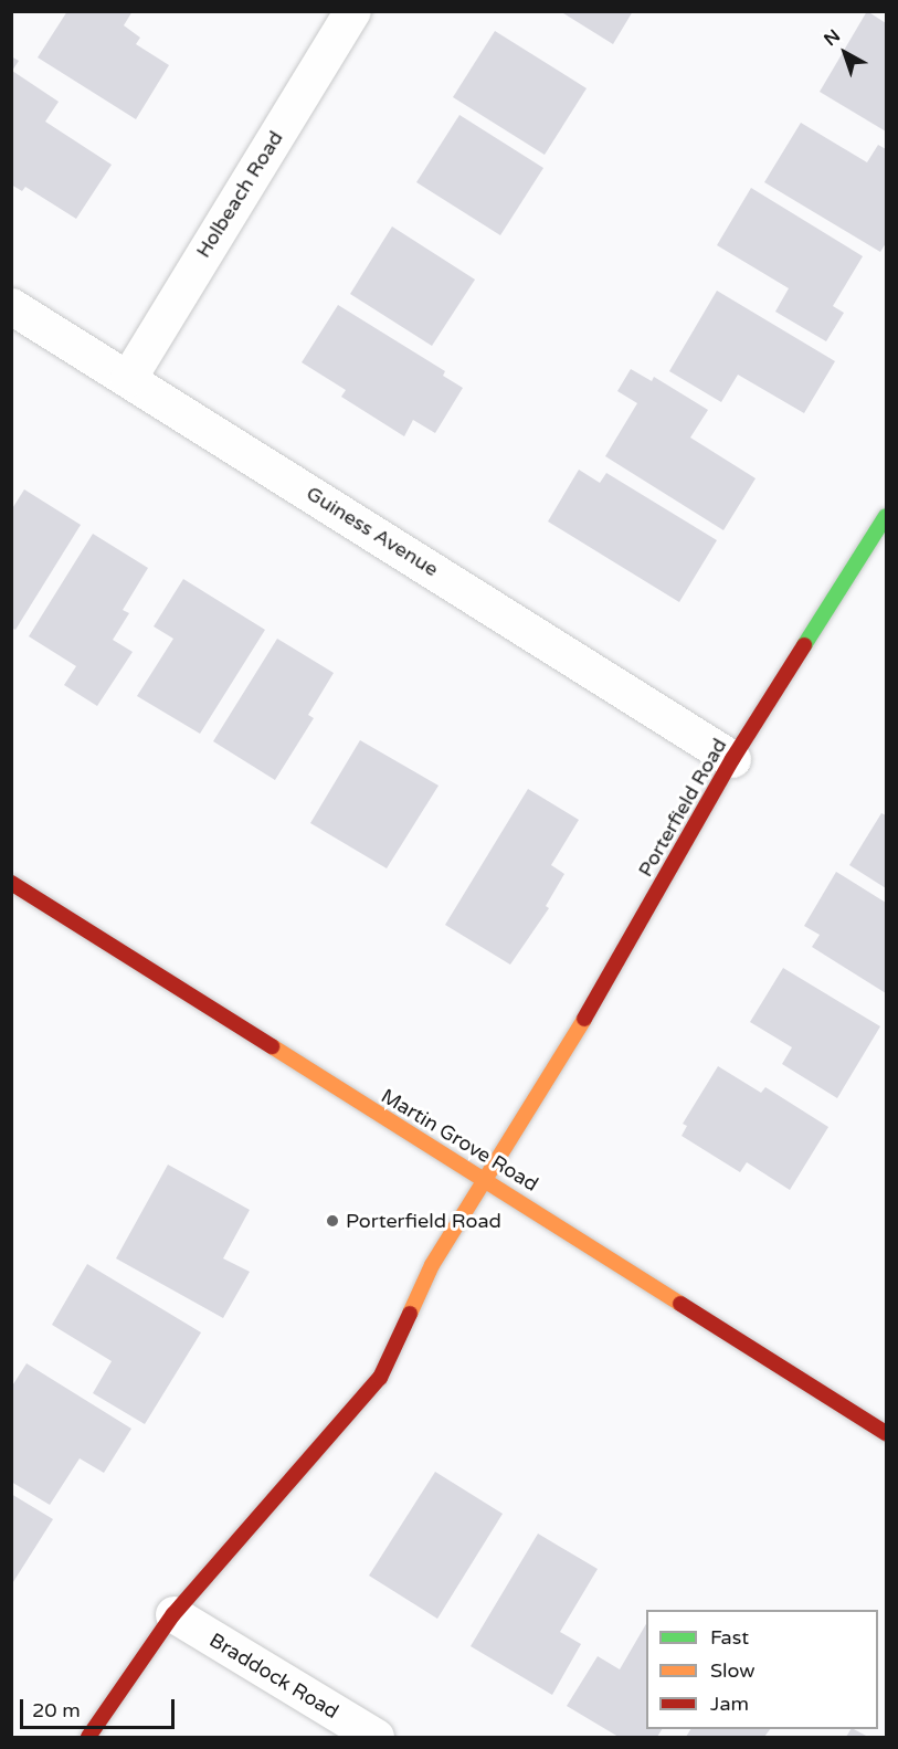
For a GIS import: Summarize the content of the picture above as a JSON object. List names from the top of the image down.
{
  "streets": {
    "street": [
      "Holbeach Road",
      "Guiness Avenue",
      "Porterfield Road",
      "Martin Grove Road",
      "Braddock Road"
    ]
  },
  "crossings": [
    ["Holbeach Road", "Guiness Avenue"],
    ["Guiness Avenue", "Porterfield Road"],
    ["Porterfield Road", "Martin Grove Road"],
    ["Porterfield Road", "Braddock Road"]
  ],
  "places": ["Porterfield Road"],
  "legend": ["Fast", "Slow", "Jam"],
  "scale_bar": "20 m",
  "north": "top left"
}
